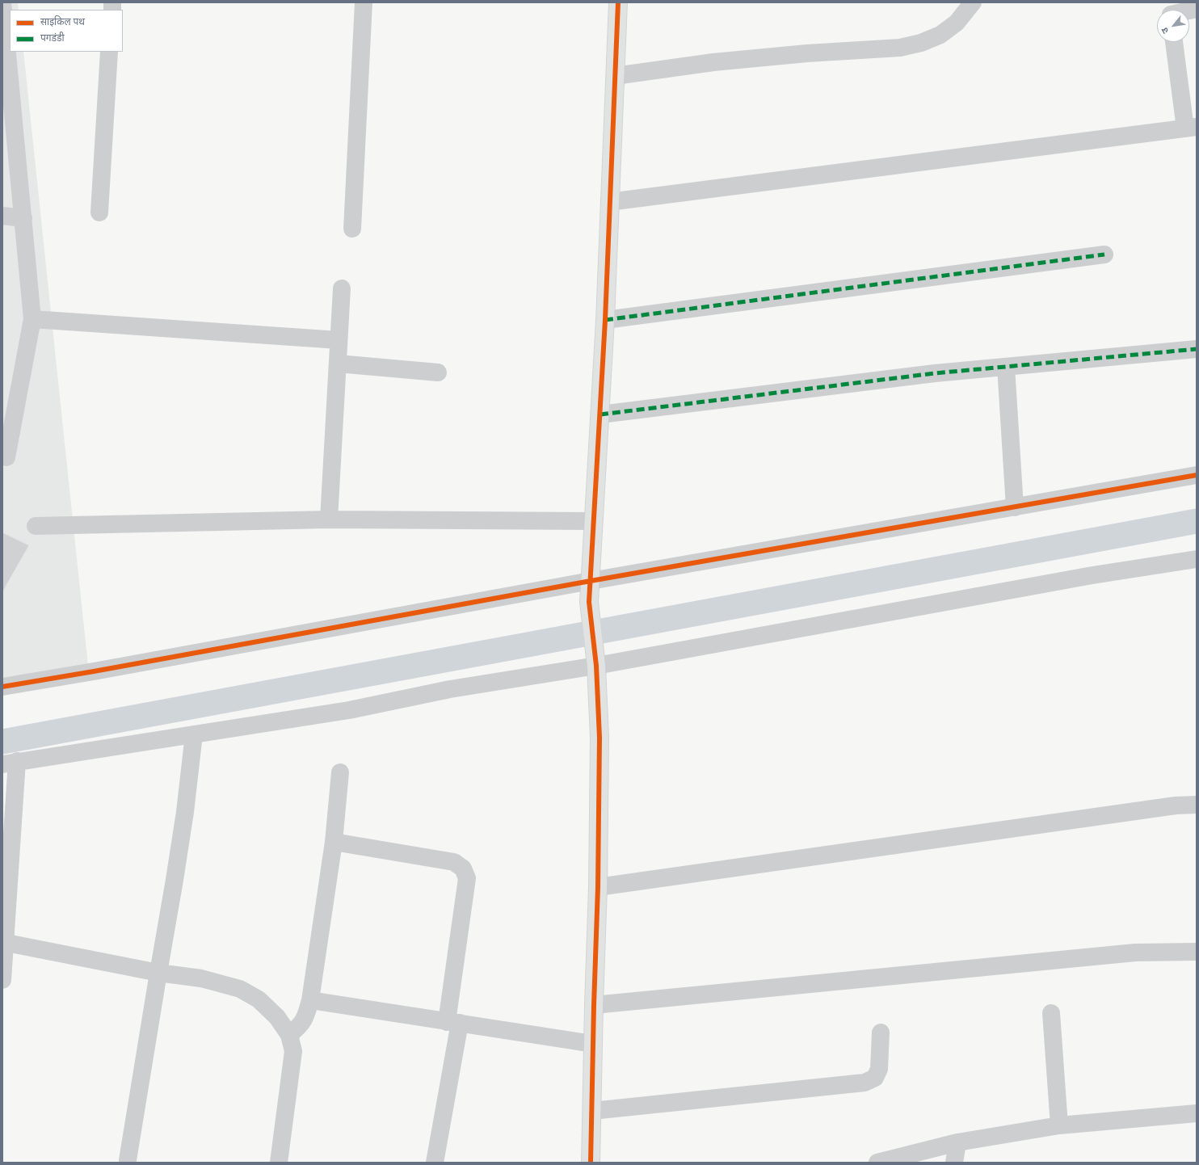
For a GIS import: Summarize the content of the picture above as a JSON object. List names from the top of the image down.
{
  "legend": ["साइकिल पथ", "पगडंडी"],
  "north": "bottom left"
}
